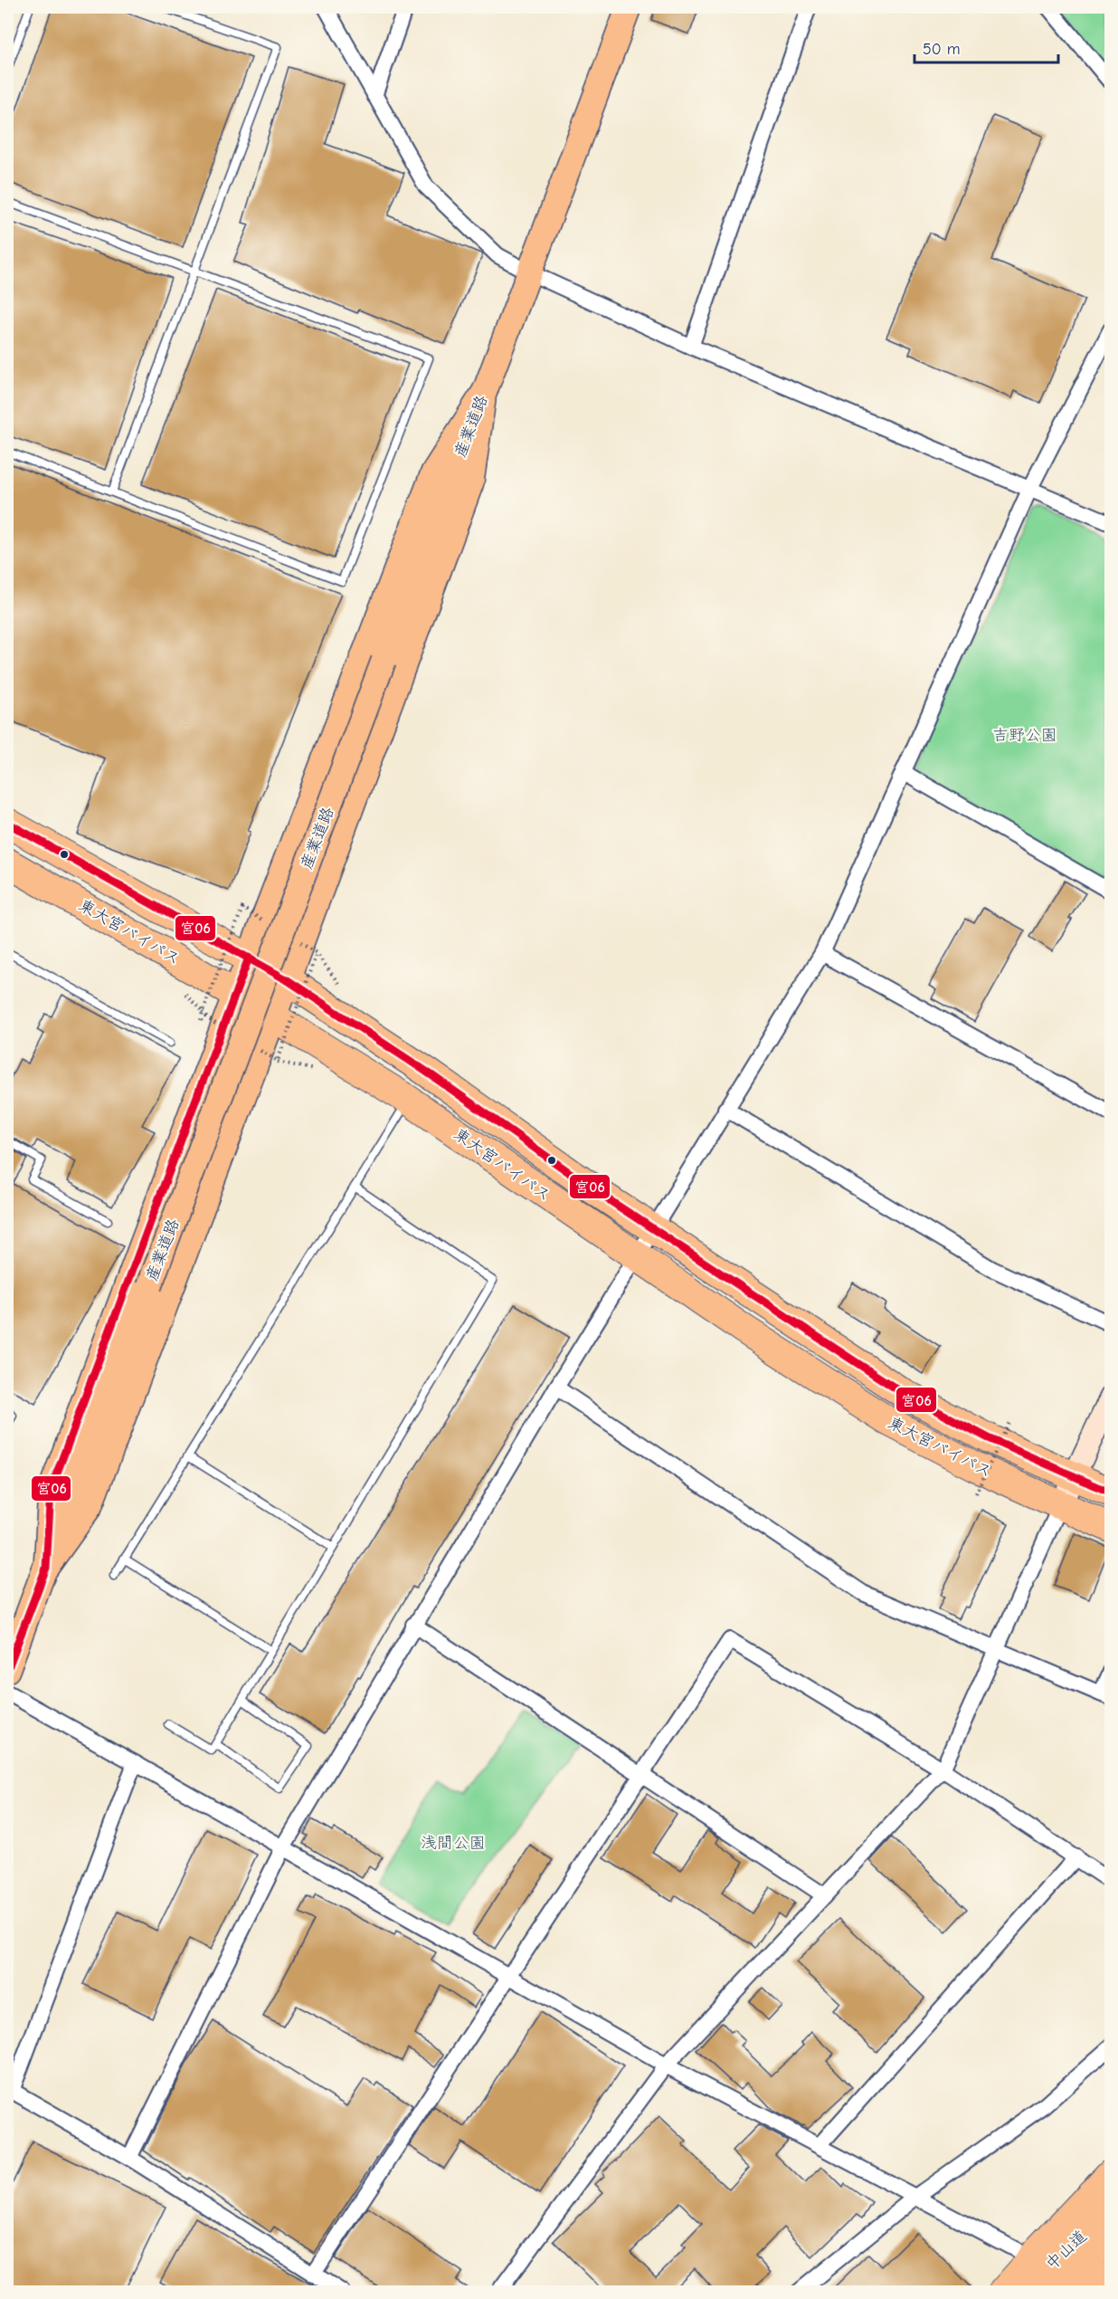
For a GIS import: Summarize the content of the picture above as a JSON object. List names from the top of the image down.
{
  "streets": {
    "highway": ["東大宮バイパス", "中山道"],
    "main road": ["産業道路"]
  },
  "parks": ["吉野公園", "浅間公園"],
  "lines": ["transit line 宮06"],
  "scale_bar": "50 m"
}
